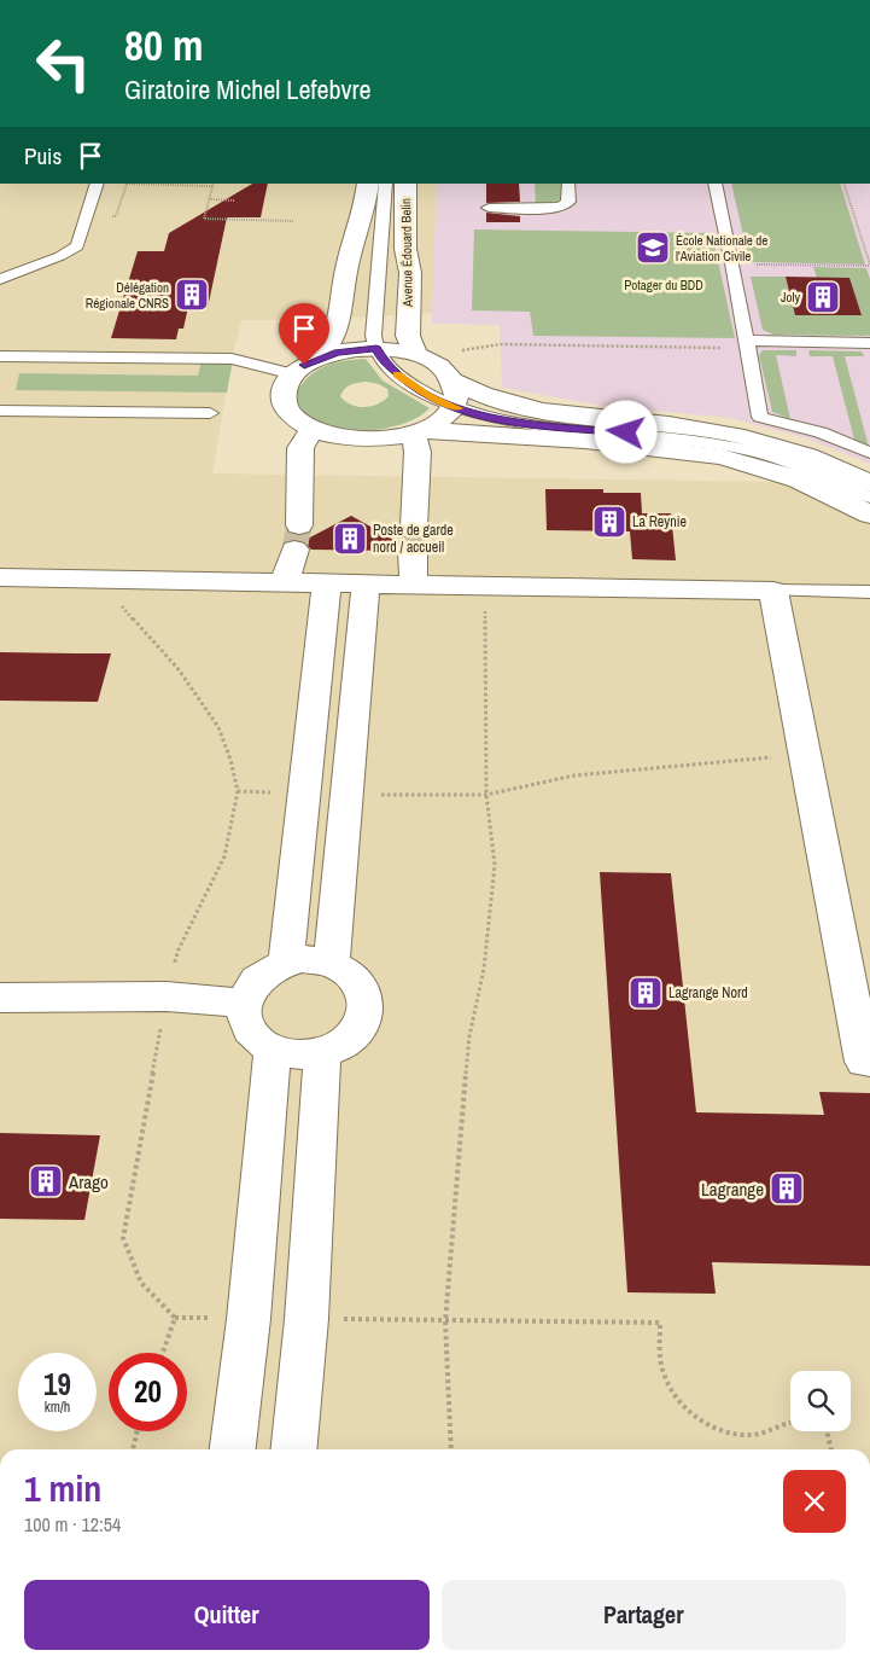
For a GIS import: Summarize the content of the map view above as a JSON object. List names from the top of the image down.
{
  "streets": {
    "street": ["Avenue Édouard Belin"]
  },
  "parks": ["Potager du BDD"],
  "places": {
    "school or university": ["École Nationale de l'Aviation Civile"],
    "building": [
      "Délégation Régionale CNRS",
      "Joly",
      "La Reynie",
      "Poste de garde nord / accueil",
      "Lagrange Nord",
      "Arago",
      "Lagrange"
    ]
  },
  "page": {
    "turn": ["80 m", "Giratoire Michel Lefebvre"],
    "then": "Puis",
    "speed": "19 km/h",
    "limit": "20",
    "heading": ["1 min", "100 m · 12:54"],
    "buttons": ["Quitter", "Partager"]
  }
}
